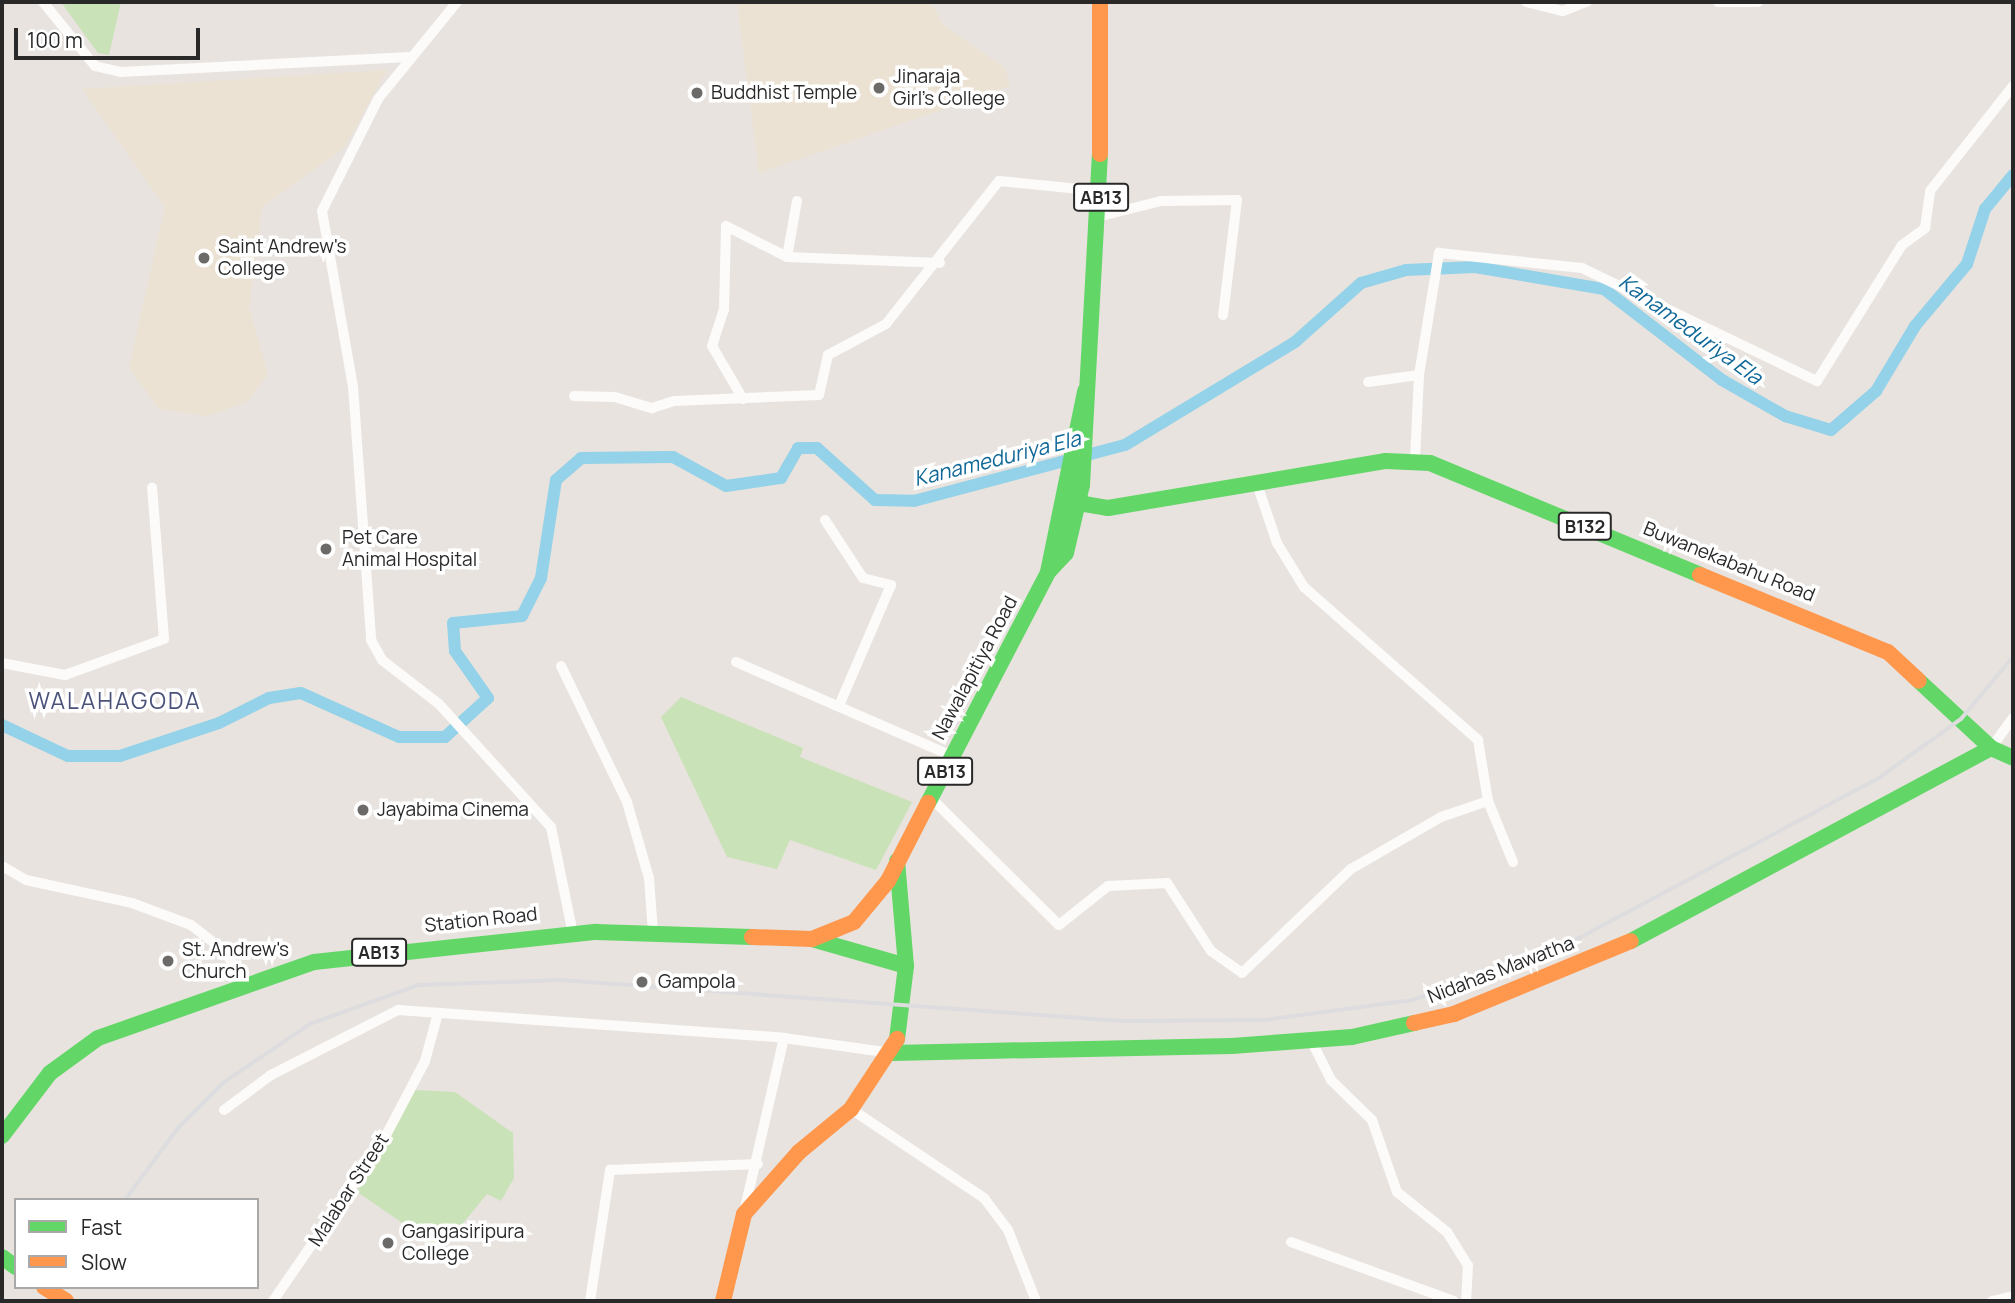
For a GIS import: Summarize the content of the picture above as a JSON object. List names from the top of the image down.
{
  "streets": {
    "main road": [
      "AB13",
      "B132",
      "Buwanekabahu Road",
      "Nawalapitiya Road",
      "Station Road",
      "Nidahas Mawatha"
    ],
    "street": ["Malabar Street"]
  },
  "crossings": [
    ["AB13", "Nawalapitiya Road"],
    ["Buwanekabahu Road", "Nidahas Mawatha"],
    ["Nawalapitiya Road", "Station Road"]
  ],
  "districts": ["WALAHAGODA"],
  "water": ["Kanameduriya Ela"],
  "places": [
    "Jinaraja Girl's College",
    "Buddhist Temple",
    "Saint Andrew's College",
    "Pet Care Animal Hospital",
    "Jayabima Cinema",
    "St. Andrew's Church",
    "Gampola",
    "Gangasiripura College"
  ],
  "legend": ["Fast", "Slow"],
  "scale_bar": "100 m"
}
